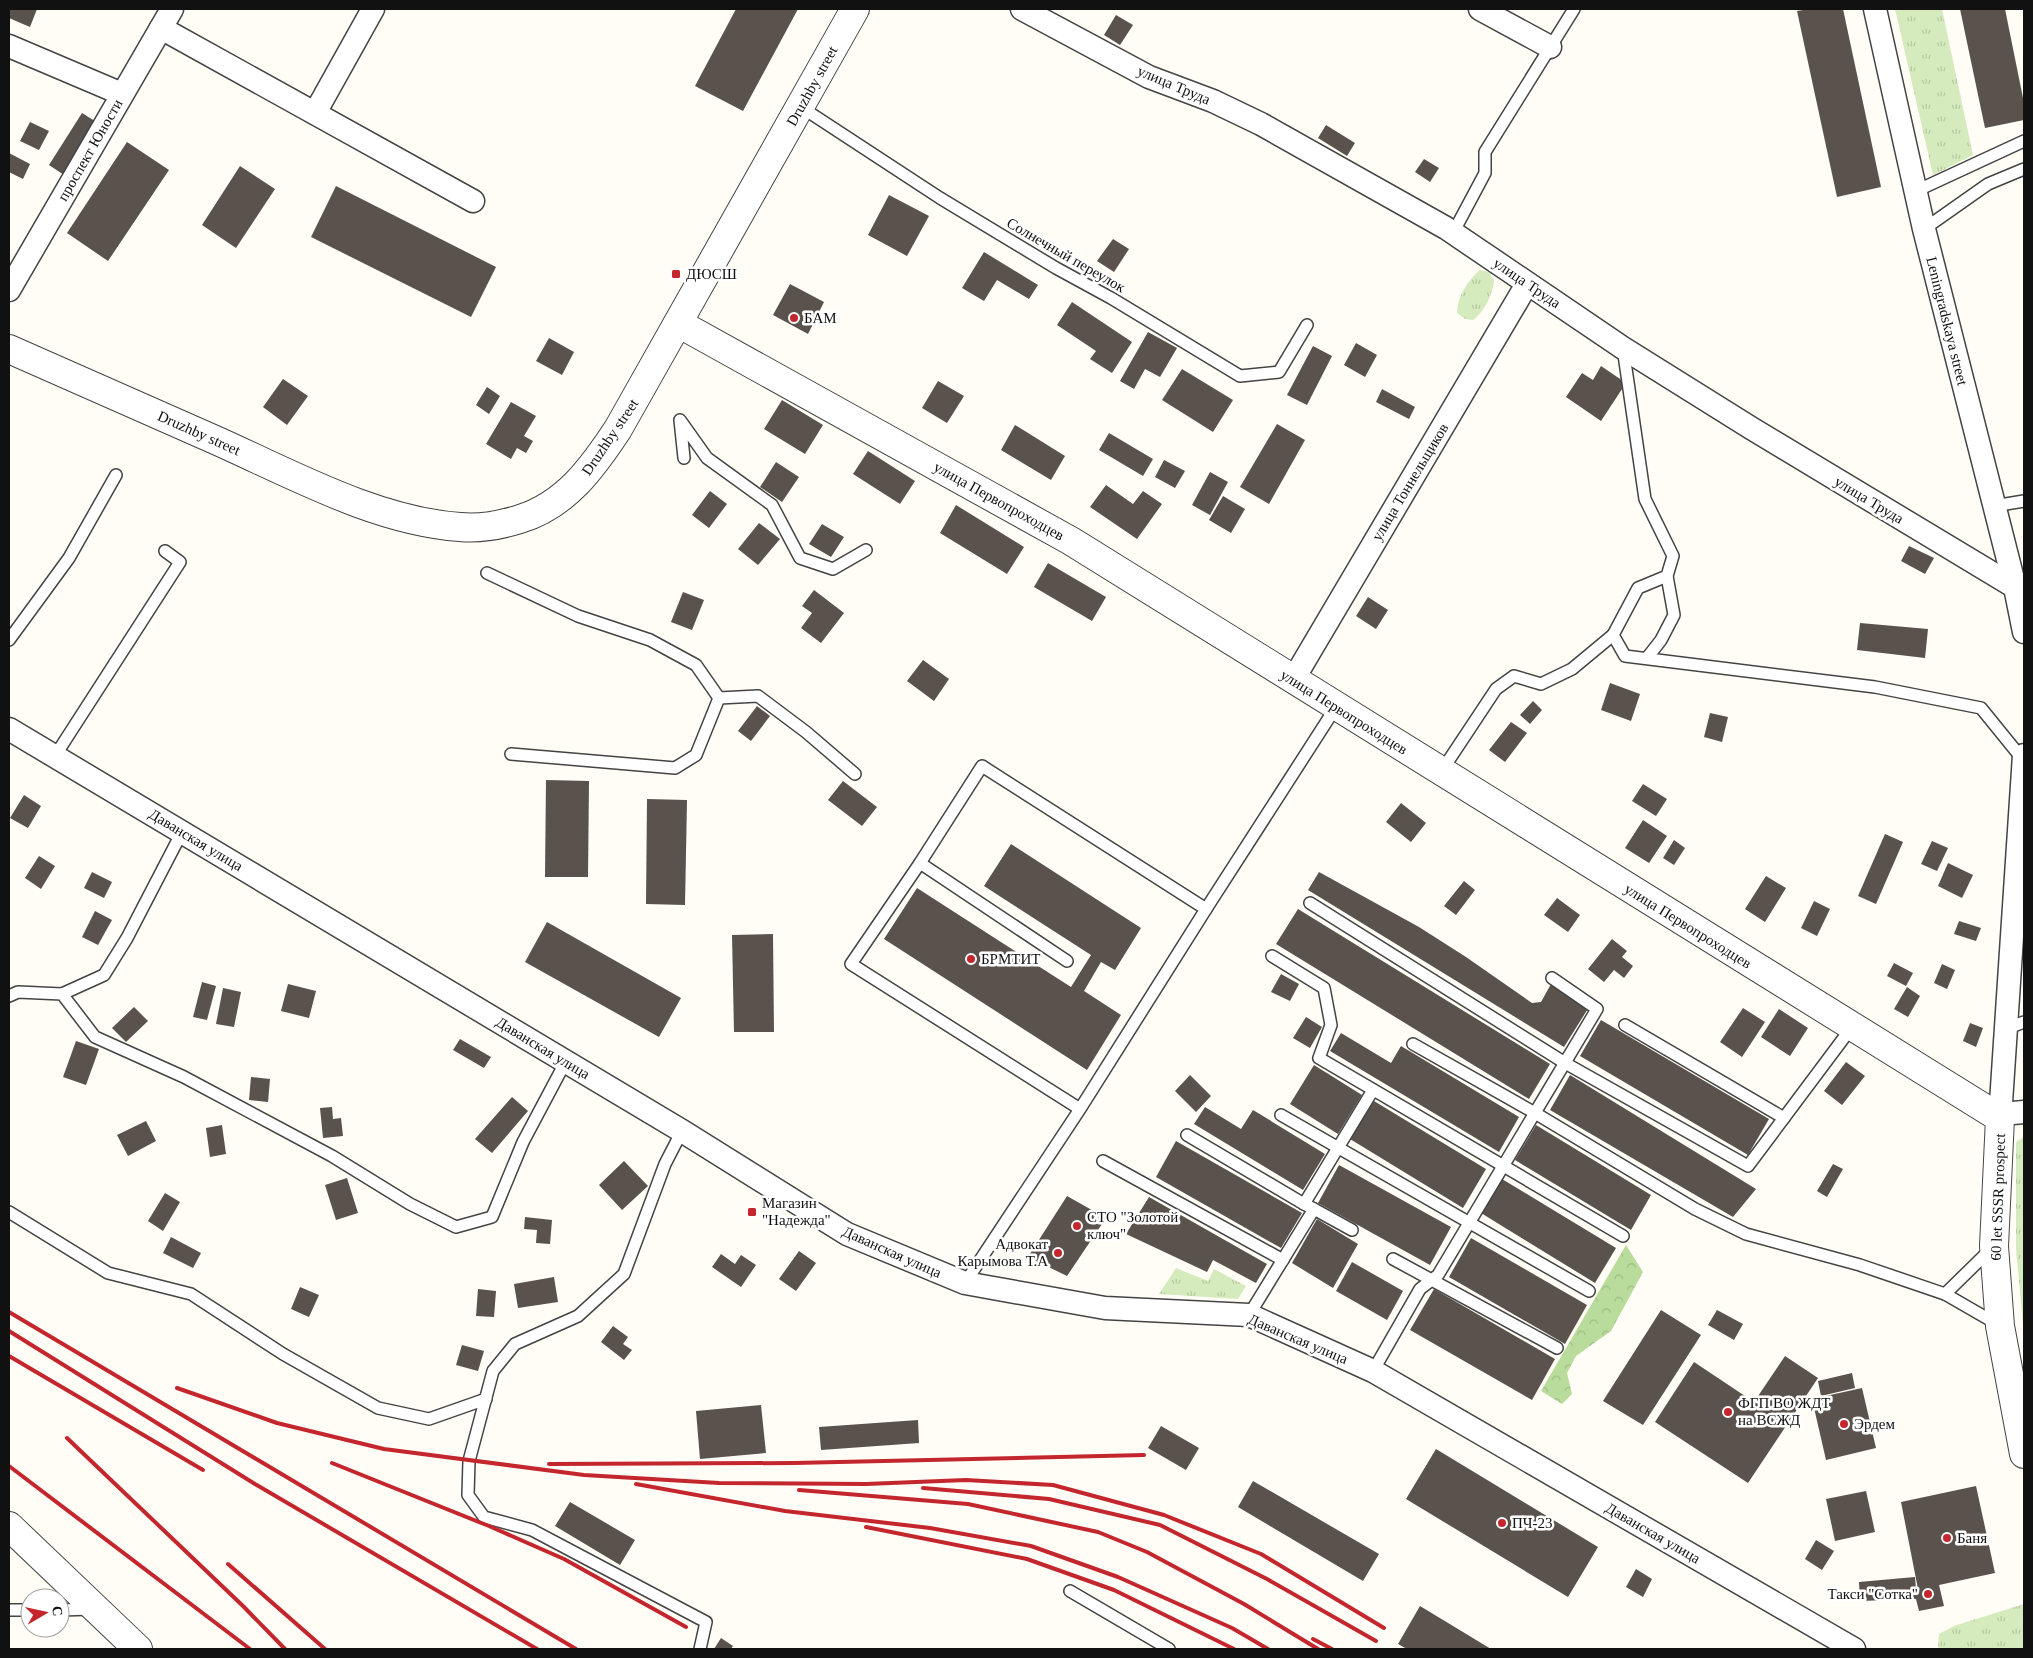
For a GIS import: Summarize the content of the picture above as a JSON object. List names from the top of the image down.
{
  "streets": {
    "street": [
      "улица Труда",
      "Druzhby street",
      "проспект Юности",
      "Leningradskaya street",
      "улица Тоннельщиков",
      "улица Первопроходцев",
      "Даванская улица",
      "60 let SSSR prospect"
    ],
    "lane": ["Солнечный переулок"]
  },
  "crossings": [
    ["улица Труда", "Leningradskaya street"],
    ["улица Труда", "улица Тоннельщиков"],
    ["Druzhby street", "Солнечный переулок"],
    ["Druzhby street", "улица Первопроходцев"],
    ["улица Тоннельщиков", "улица Первопроходцев"],
    ["улица Первопроходцев", "60 let SSSR prospect"]
  ],
  "places": {
    "transit": ["ДЮСШ", "Магазин \"Надежда\""],
    "other": [
      "БАМ",
      "БРМТИТ",
      "СТО \"Золотой ключ\"",
      "Адвокат Карымова Т.А",
      "ФГП ВО ЖДТ на ВСЖД",
      "Эрдем",
      "ПЧ-23",
      "Баня",
      "Такси \"Сотка\""
    ]
  },
  "north": "right"
}
